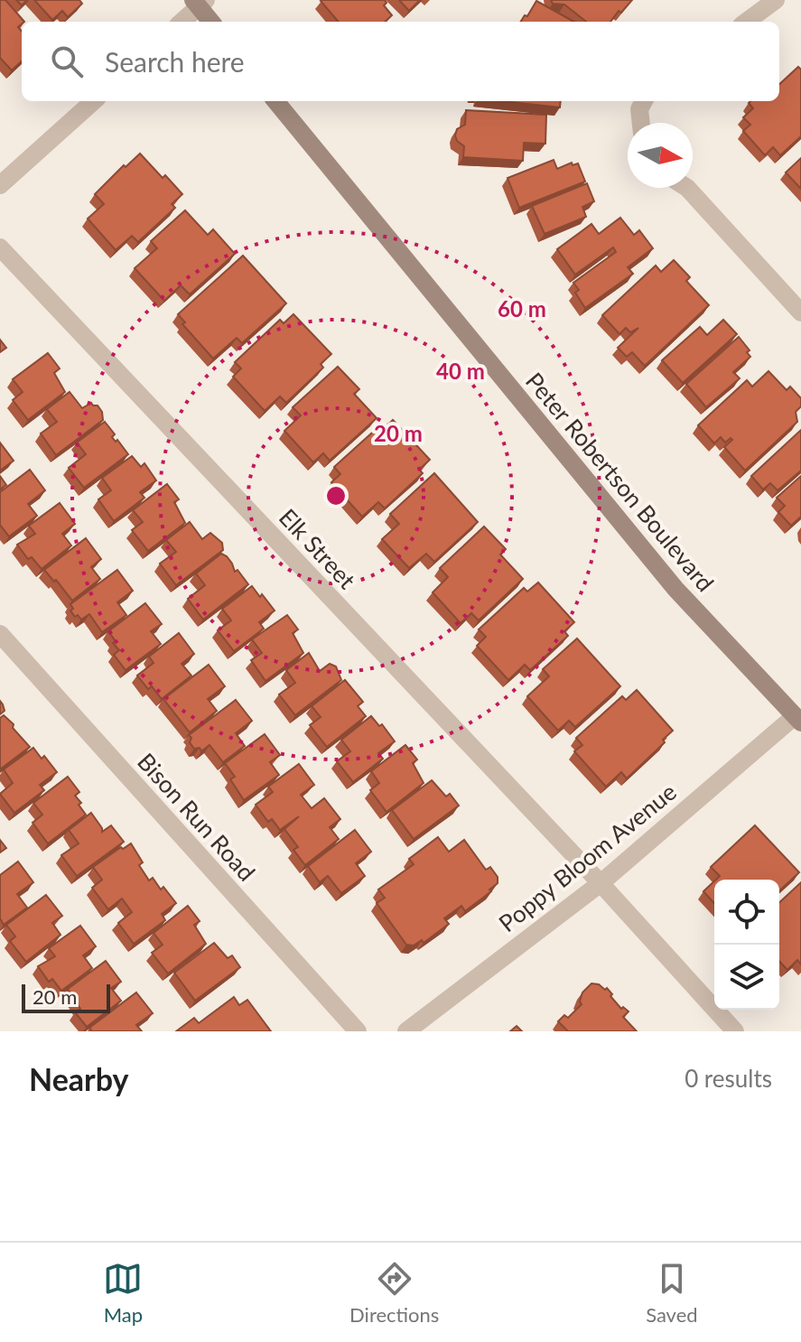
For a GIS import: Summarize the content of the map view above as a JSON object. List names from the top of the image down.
{
  "streets": {
    "street": [
      "Peter Robertson Boulevard",
      "Elk Street",
      "Bison Run Road",
      "Poppy Bloom Avenue"
    ]
  },
  "crossings": [
    ["Peter Robertson Boulevard", "Poppy Bloom Avenue"],
    ["Elk Street", "Poppy Bloom Avenue"]
  ],
  "scale_bar": "20 m",
  "north": "right",
  "page": {
    "search": "Search here",
    "scale": "20 m",
    "heading": ["Nearby", "0 results"],
    "nav": ["Map", "Directions", "Saved"]
  },
  "rings": ["60 m", "40 m", "20 m"]
}
